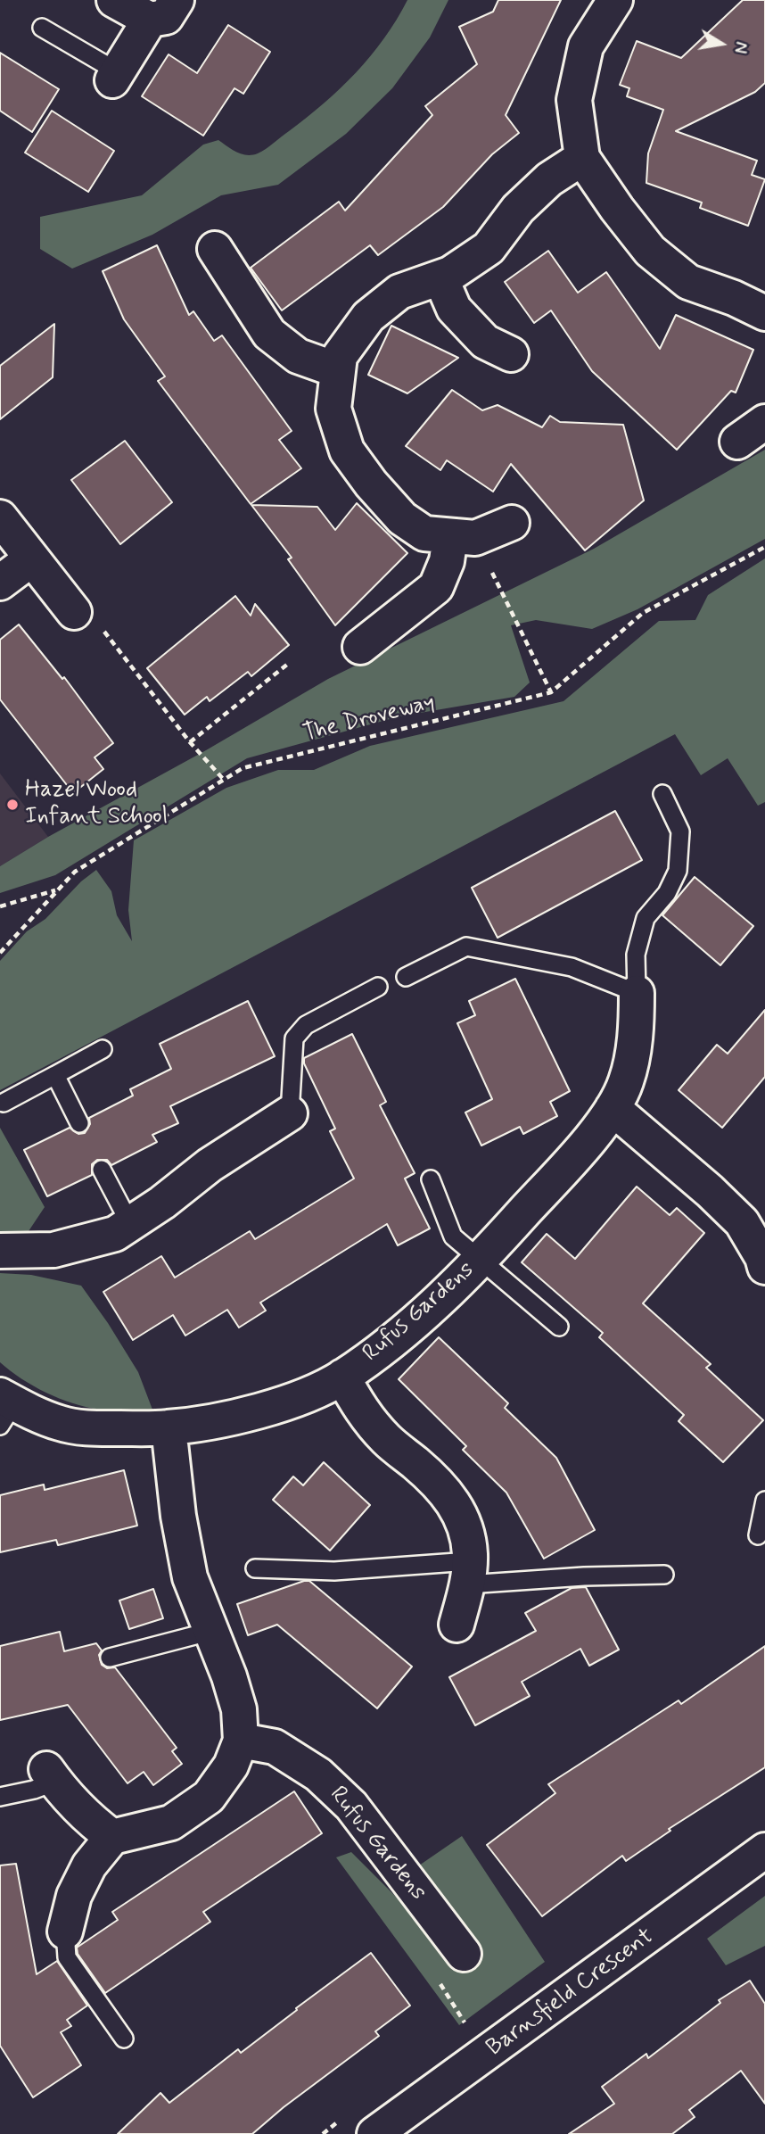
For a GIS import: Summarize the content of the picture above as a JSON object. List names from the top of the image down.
{
  "streets": {
    "street": ["Rufus Gardens", "Barnsfield Crescent"],
    "path": ["The Droveway"]
  },
  "places": ["Hazel Wood Infant School"],
  "north": "right"
}
